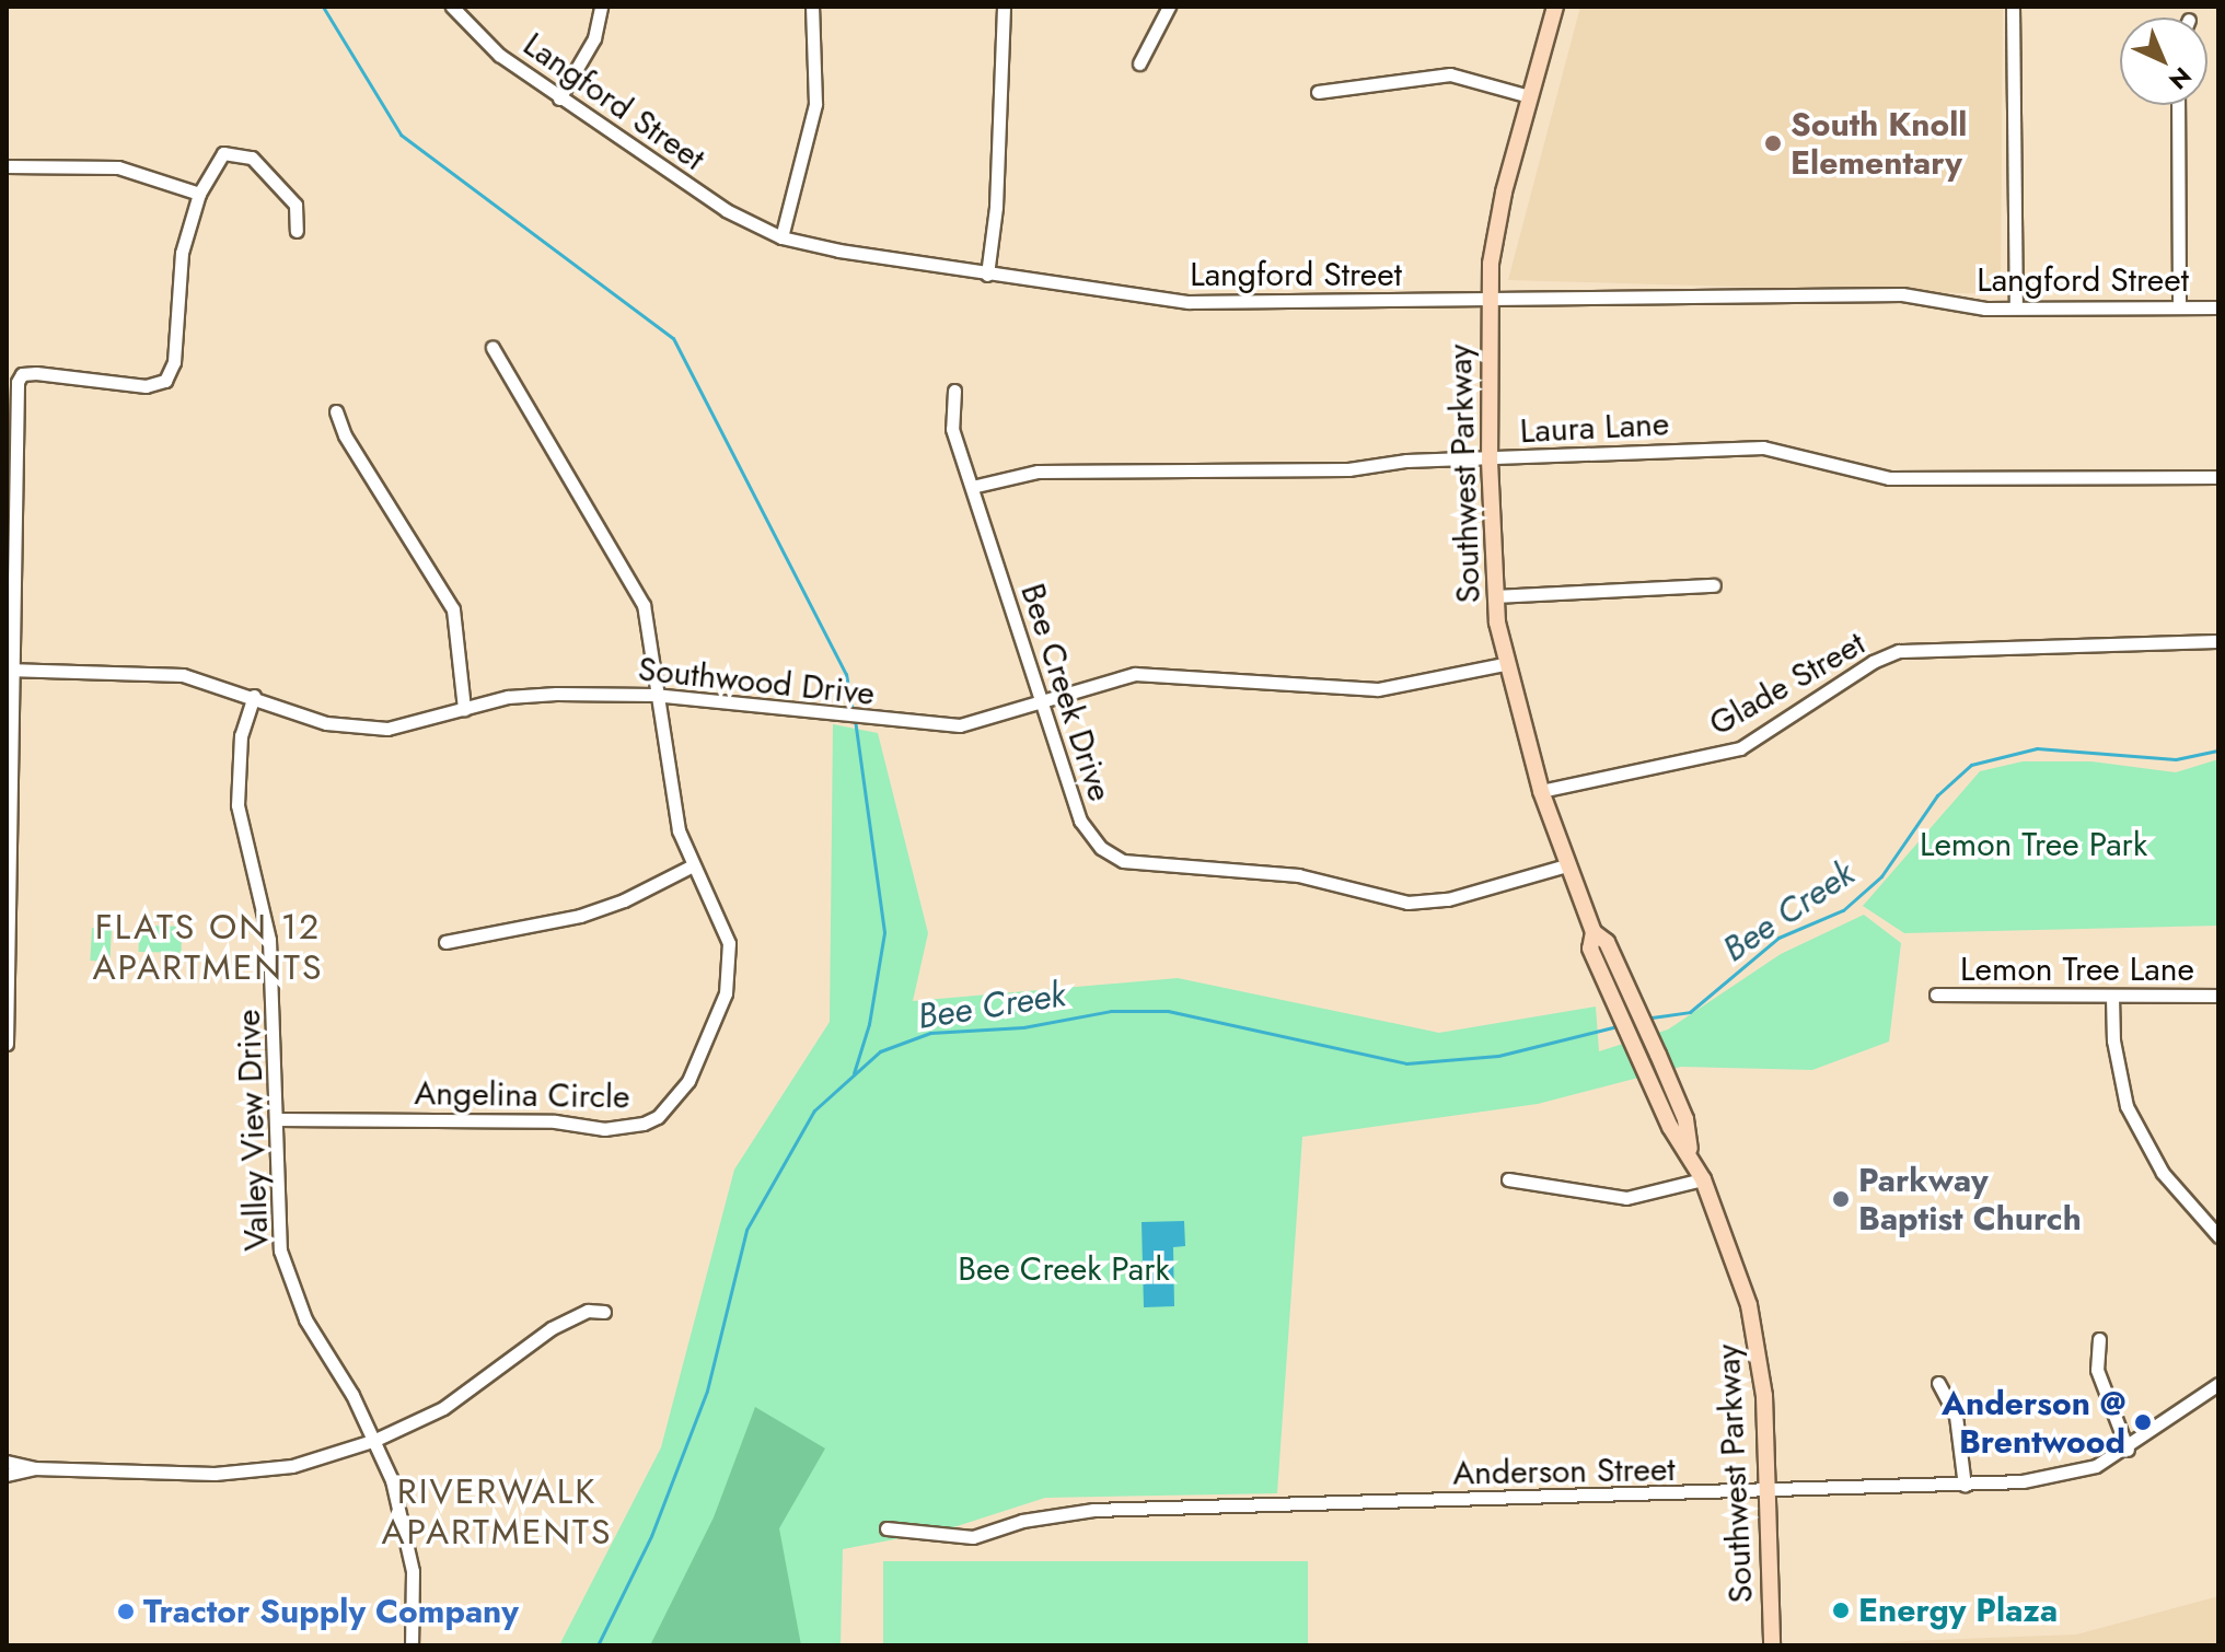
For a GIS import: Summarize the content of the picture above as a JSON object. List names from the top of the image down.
{
  "streets": {
    "main road": ["Southwest Parkway"],
    "street": [
      "Langford Street",
      "Laura Lane",
      "Southwood Drive",
      "Glade Street",
      "Bee Creek Drive",
      "Lemon Tree Lane",
      "Angelina Circle",
      "Valley View Drive",
      "Anderson Street"
    ]
  },
  "crossings": [
    ["Langford Street", "Southwest Parkway"],
    ["Laura Lane", "Southwest Parkway"],
    ["Laura Lane", "Bee Creek Drive"],
    ["Southwest Parkway", "Southwood Drive"],
    ["Southwest Parkway", "Glade Street"],
    ["Southwest Parkway", "Bee Creek Drive"],
    ["Southwest Parkway", "Anderson Street"],
    ["Southwood Drive", "Bee Creek Drive"],
    ["Southwood Drive", "Angelina Circle"],
    ["Southwood Drive", "Valley View Drive"],
    ["Angelina Circle", "Valley View Drive"]
  ],
  "districts": ["FLATS ON 12 APARTMENTS", "RIVERWALK APARTMENTS"],
  "water": ["Bee Creek"],
  "parks": ["Lemon Tree Park", "Bee Creek Park"],
  "places": [
    "South Knoll Elementary",
    "Parkway Baptist Church",
    "Anderson @ Brentwood",
    "Energy Plaza",
    "Tractor Supply Company"
  ],
  "north": "bottom right"
}
